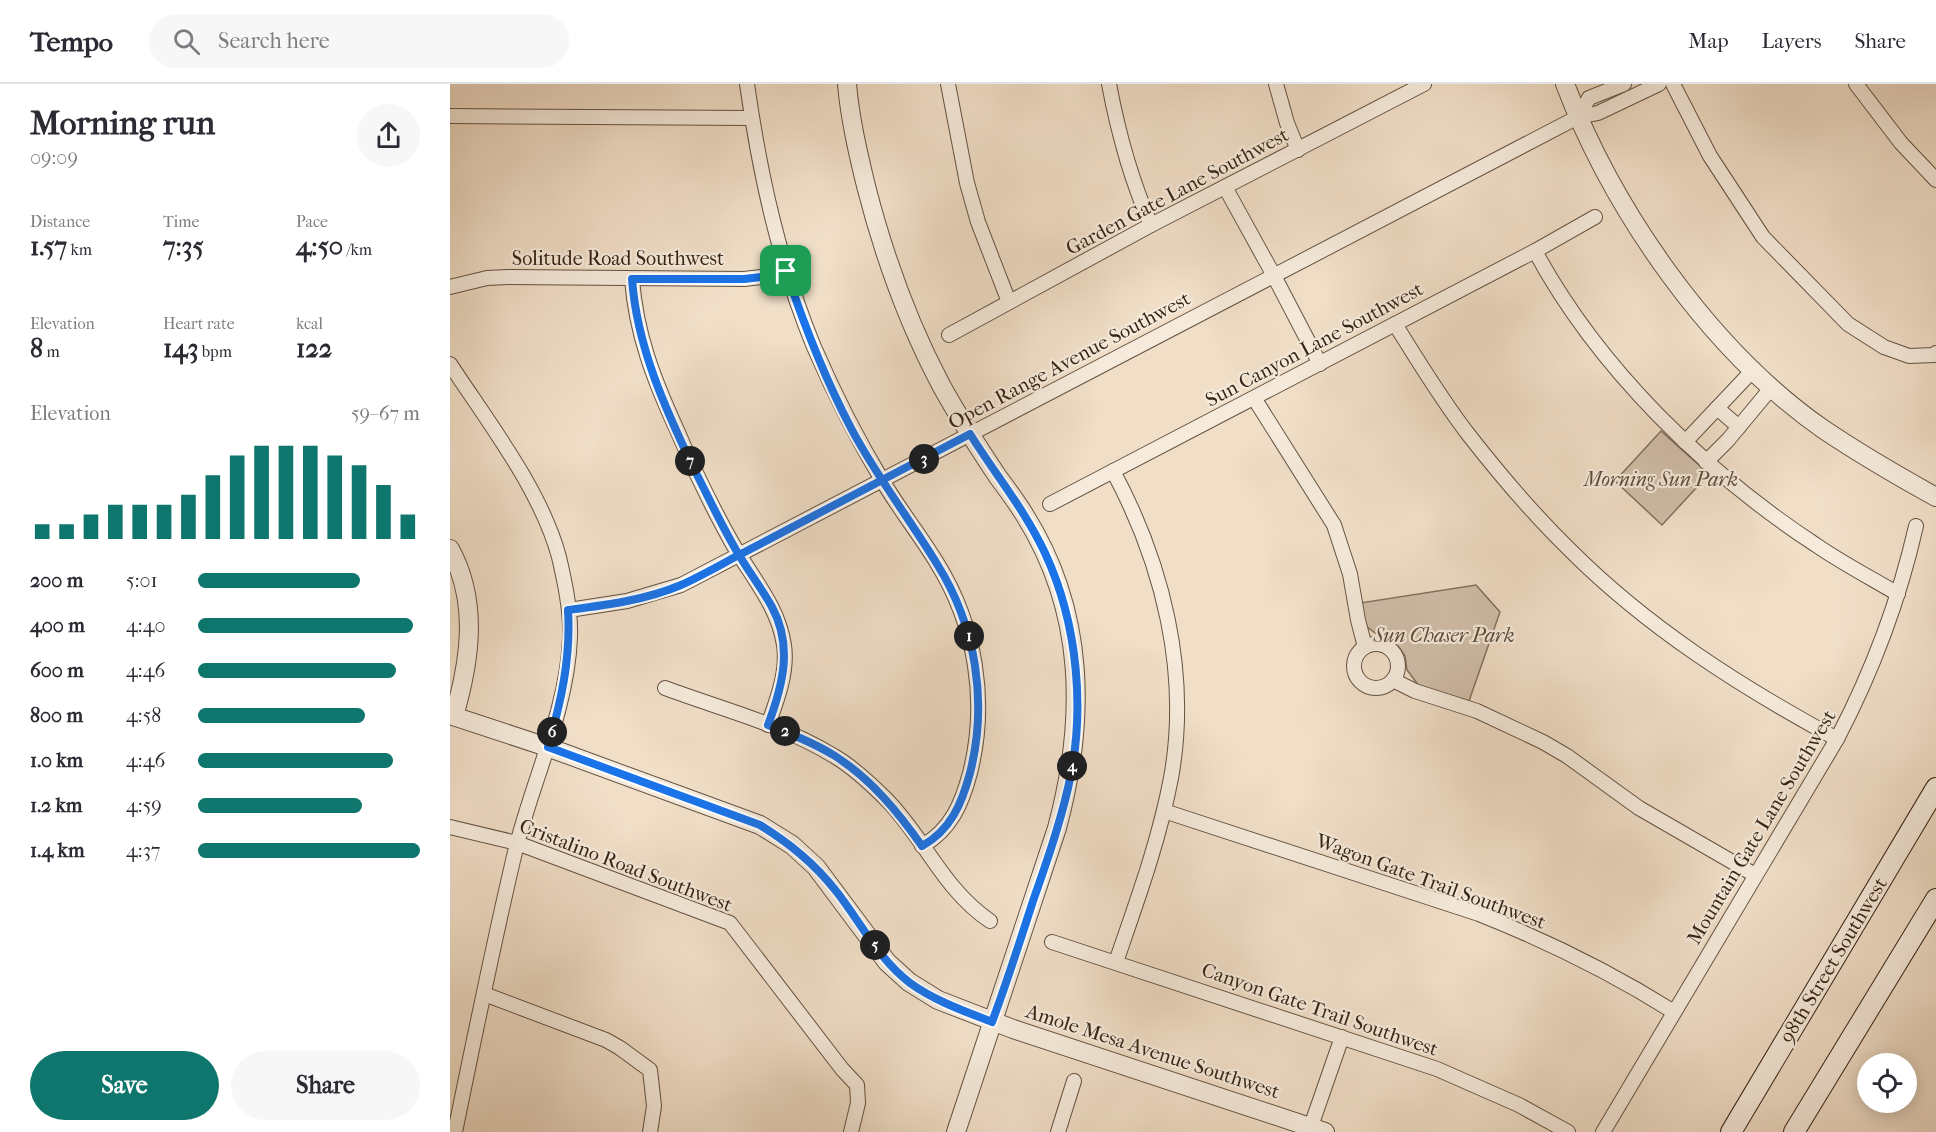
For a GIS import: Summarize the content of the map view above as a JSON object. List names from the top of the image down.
{
  "streets": {
    "main road": ["98th Street Southwest"],
    "street": [
      "Garden Gate Lane Southwest",
      "Solitude Road Southwest",
      "Sun Canyon Lane Southwest",
      "Open Range Avenue Southwest",
      "Mountain Gate Lane Southwest",
      "Cristalino Road Southwest",
      "Wagon Gate Trail Southwest",
      "Canyon Gate Trail Southwest",
      "Amole Mesa Avenue Southwest"
    ]
  },
  "crossings": [
    ["Mountain Gate Lane Southwest", "Wagon Gate Trail Southwest"]
  ],
  "parks": ["Morning Sun Park", "Sun Chaser Park"],
  "page": {
    "header": "Tempo",
    "search": "Search here",
    "nav": ["Map", "Layers", "Share"],
    "heading": ["Morning run", "09:09"],
    "stats": [
      ["Distance", "1.57 km"],
      ["Time", "7:35"],
      ["Pace", "4:50 /km"],
      ["Elevation", "8 m"],
      ["Heart rate", "143 bpm"],
      ["kcal", "122"]
    ],
    "chart": ["Elevation", "59–67 m"],
    "pins": [
      "3",
      "7",
      "1",
      "2",
      "6",
      "4",
      "5"
    ],
    "list": [
      {
        "name": "200 m",
        "note": "5:01"
      },
      {
        "name": "400 m",
        "note": "4:40"
      },
      {
        "name": "600 m",
        "note": "4:46"
      },
      {
        "name": "800 m",
        "note": "4:58"
      },
      {
        "name": "1.0 km",
        "note": "4:46"
      },
      {
        "name": "1.2 km",
        "note": "4:59"
      },
      {
        "name": "1.4 km",
        "note": "4:37"
      }
    ],
    "buttons": ["Save", "Share"]
  }
}
